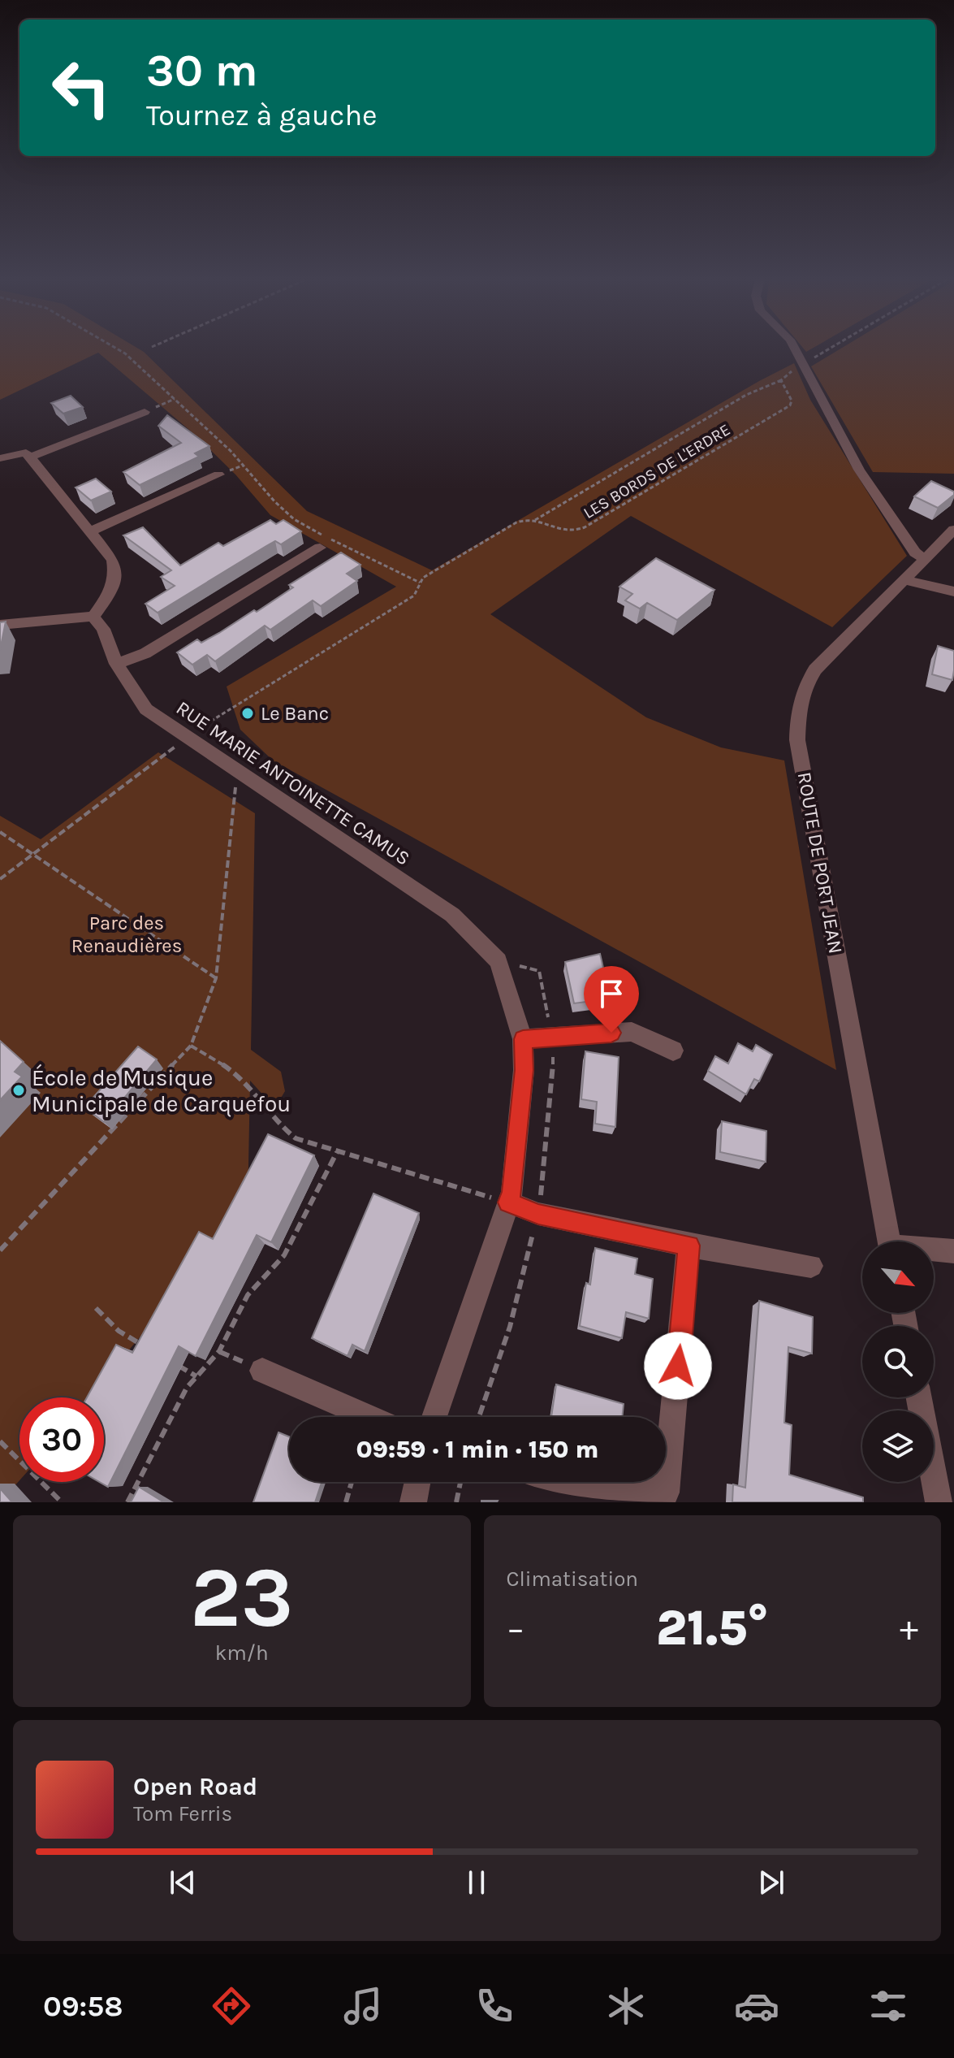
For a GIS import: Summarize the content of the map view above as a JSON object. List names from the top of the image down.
{
  "streets": {
    "street": ["RUE MARIE ANTOINETTE CAMUS", "ROUTE DE PORT JEAN"],
    "path": ["LES BORDS DE L'ERDRE"]
  },
  "parks": ["Parc des Renaudières"],
  "places": ["Le Banc", "École de Musique Municipale de Carquefou"],
  "north": "bottom right",
  "page": {
    "turn": ["30 m", "Tournez à gauche"],
    "limit": "30",
    "trip": "09:59 · 1 min · 150 m",
    "tile": [
      ["23", "km/h"],
      "Climatisation"
    ],
    "heat": ["−", "21.5°", "+"],
    "song": ["Open Road", "Tom Ferris"],
    "tabs": "09:58"
  }
}
